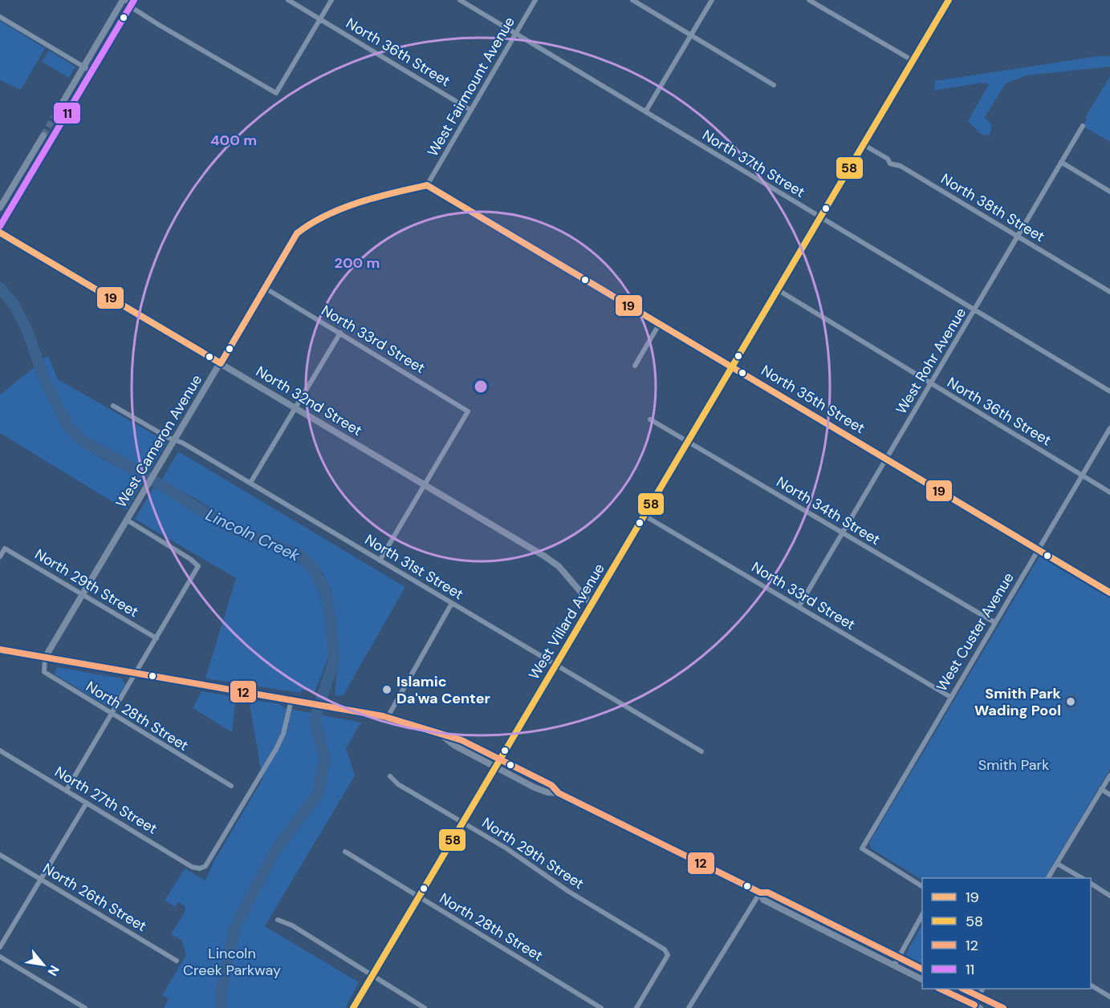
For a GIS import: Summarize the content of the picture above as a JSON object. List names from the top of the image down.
{
  "streets": {
    "street": [
      "North 36th Street",
      "West Fairmount Avenue",
      "North 37th Street",
      "North 38th Street",
      "North 33rd Street",
      "West Rohr Avenue",
      "North 35th Street",
      "North 32nd Street",
      "West Cameron Avenue",
      "North 34th Street",
      "North 31st Street",
      "North 29th Street",
      "West Villard Avenue",
      "West Custer Avenue",
      "North 28th Street",
      "North 27th Street",
      "North 26th Street"
    ]
  },
  "crossings": [
    ["North 36th Street", "West Fairmount Avenue"],
    ["North 36th Street", "West Rohr Avenue"],
    ["North 36th Street", "West Villard Avenue"],
    ["North 36th Street", "West Custer Avenue"],
    ["West Fairmount Avenue", "North 37th Street"],
    ["West Fairmount Avenue", "North 35th Street"],
    ["West Fairmount Avenue", "West Cameron Avenue"],
    ["North 37th Street", "West Rohr Avenue"],
    ["North 37th Street", "West Villard Avenue"],
    ["North 38th Street", "West Rohr Avenue"],
    ["North 38th Street", "West Villard Avenue"],
    ["North 33rd Street", "West Rohr Avenue"],
    ["North 33rd Street", "North 32nd Street"],
    ["North 33rd Street", "West Cameron Avenue"],
    ["North 33rd Street", "West Villard Avenue"],
    ["North 33rd Street", "West Custer Avenue"],
    ["West Rohr Avenue", "North 35th Street"],
    ["West Rohr Avenue", "North 34th Street"],
    ["North 35th Street", "West Cameron Avenue"],
    ["North 35th Street", "West Villard Avenue"],
    ["North 35th Street", "West Custer Avenue"],
    ["North 32nd Street", "West Cameron Avenue"],
    ["North 32nd Street", "West Villard Avenue"],
    ["West Cameron Avenue", "North 31st Street"],
    ["West Cameron Avenue", "North 29th Street"],
    ["West Cameron Avenue", "North 28th Street"],
    ["North 34th Street", "West Villard Avenue"],
    ["North 34th Street", "West Custer Avenue"],
    ["North 31st Street", "West Villard Avenue"],
    ["North 29th Street", "West Villard Avenue"],
    ["West Villard Avenue", "North 28th Street"]
  ],
  "water": ["Lincoln Creek"],
  "parks": ["Smith Park", "Lincoln Creek Parkway"],
  "places": ["Islamic Da'wa Center", "Smith Park Wading Pool"],
  "lines": [
    "transit line 58",
    "transit line 11",
    "transit line 19",
    "transit line 12"
  ],
  "legend": [
    "19",
    "58",
    "12",
    "11"
  ],
  "north": "bottom right",
  "rings": ["400 m", "200 m"]
}
